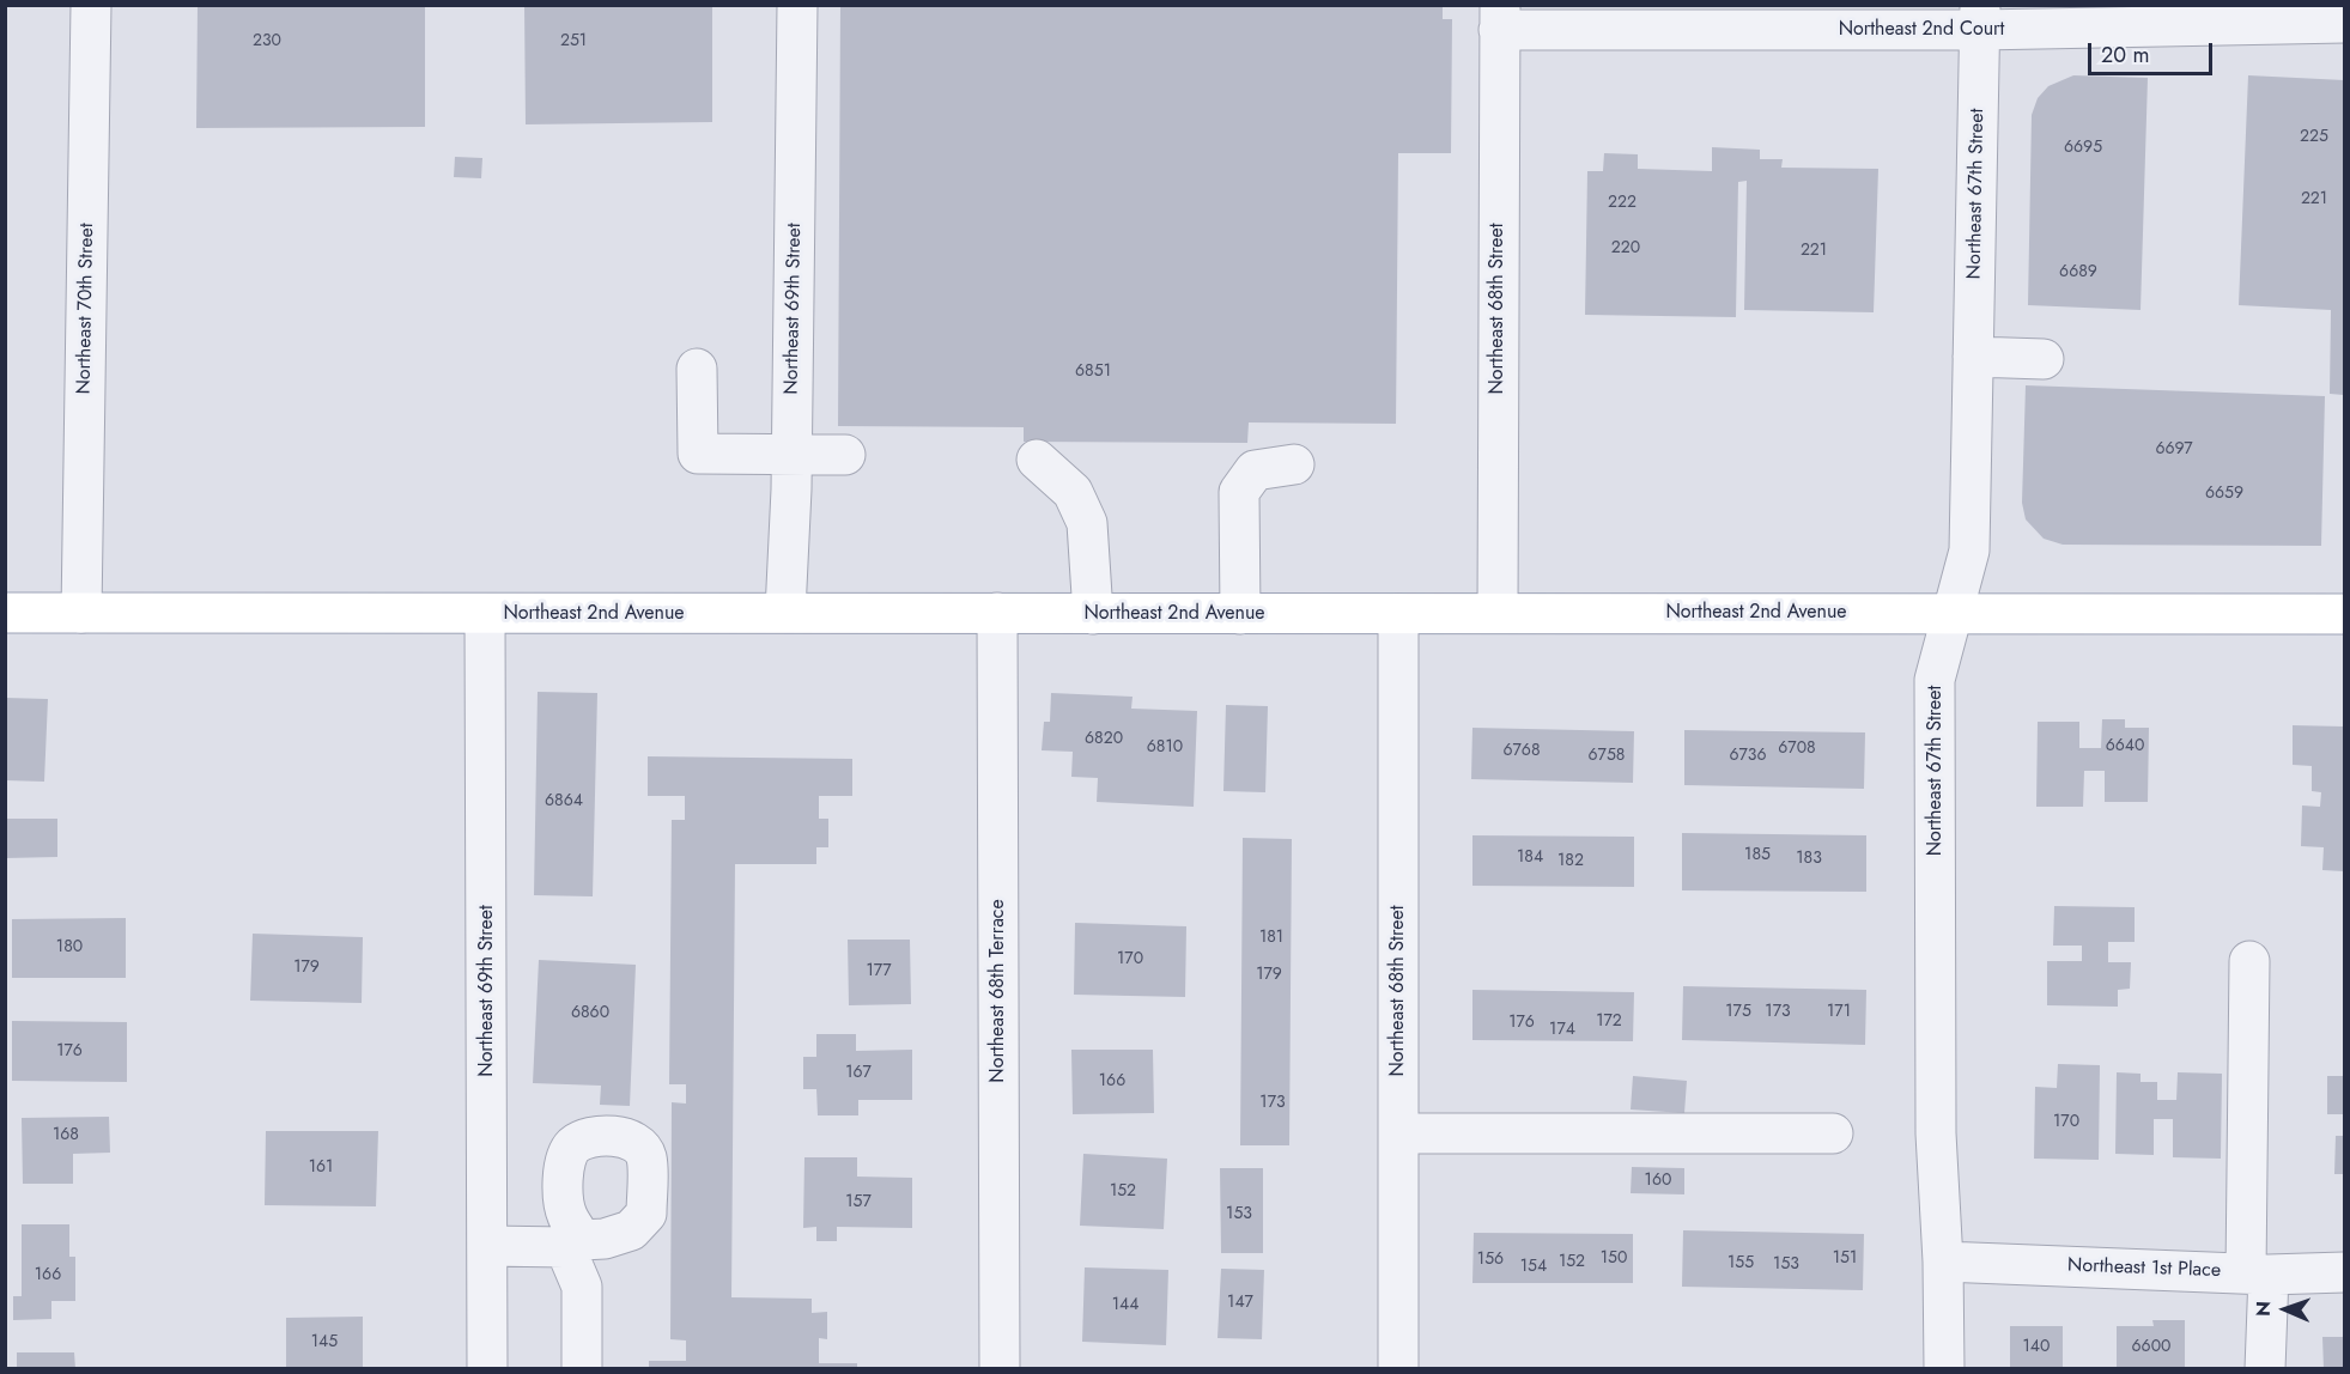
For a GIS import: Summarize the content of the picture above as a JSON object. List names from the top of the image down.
{
  "streets": {
    "main road": ["Northeast 2nd Avenue"],
    "street": [
      "Northeast 2nd Court",
      "Northeast 67th Street",
      "Northeast 70th Street",
      "Northeast 69th Street",
      "Northeast 68th Street",
      "Northeast 68th Terrace",
      "Northeast 1st Place"
    ]
  },
  "crossings": [
    ["Northeast 2nd Court", "Northeast 67th Street"],
    ["Northeast 2nd Court", "Northeast 68th Street"],
    ["Northeast 67th Street", "Northeast 2nd Avenue"],
    ["Northeast 67th Street", "Northeast 1st Place"],
    ["Northeast 70th Street", "Northeast 2nd Avenue"],
    ["Northeast 69th Street", "Northeast 2nd Avenue"],
    ["Northeast 68th Street", "Northeast 2nd Avenue"],
    ["Northeast 2nd Avenue", "Northeast 68th Terrace"]
  ],
  "house_numbers": [
    "230",
    "251",
    "225",
    "6695",
    "221",
    "222",
    "220",
    "221",
    "6689",
    "6851",
    "6697",
    "6659",
    "6820",
    "6640",
    "6810",
    "6708",
    "6768",
    "6758",
    "6736",
    "6864",
    "185",
    "184",
    "183",
    "182",
    "181",
    "180",
    "170",
    "179",
    "177",
    "179",
    "175",
    "173",
    "171",
    "6860",
    "172",
    "176",
    "174",
    "176",
    "167",
    "166",
    "173",
    "170",
    "168",
    "161",
    "160",
    "152",
    "157",
    "153",
    "150",
    "151",
    "156",
    "152",
    "155",
    "153",
    "154",
    "166",
    "147",
    "144",
    "145",
    "140",
    "6600"
  ],
  "scale_bar": "20 m",
  "north": "left"
}
